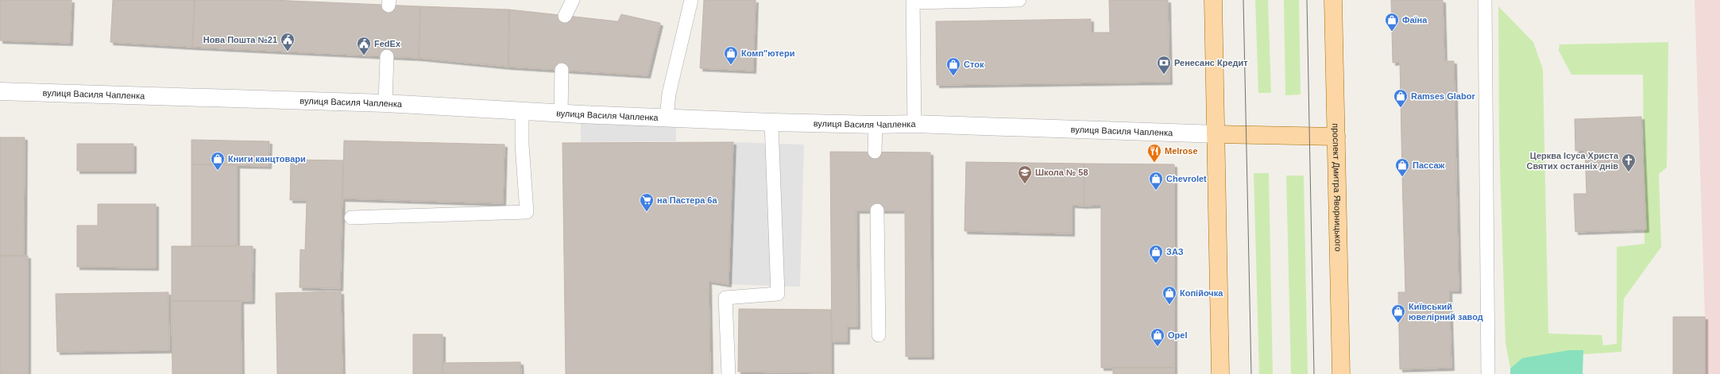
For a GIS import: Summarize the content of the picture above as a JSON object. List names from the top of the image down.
{
  "streets": {
    "main road": ["проспект Дмитра Яворницького"],
    "street": ["вулиця Василя Чапленка"]
  },
  "places": {
    "shop": [
      "Фаїна",
      "Комп\"ютери",
      "Сток",
      "Ramses Glabor",
      "Книги канцтовари",
      "Пассаж",
      "Chevrolet",
      "ЗАЗ",
      "Копійочка",
      "Київський ювелірний завод",
      "Opel"
    ],
    "public building": ["Нова Пошта №21", "FedEx"],
    "bank": ["Ренесанс Кредит"],
    "restaurant": ["Melrose"],
    "church": ["Церква Ісуса Христа Святих останніх днів"],
    "school or university": ["Школа № 58"],
    "supermarket": ["на Пастера 6а"]
  }
}
